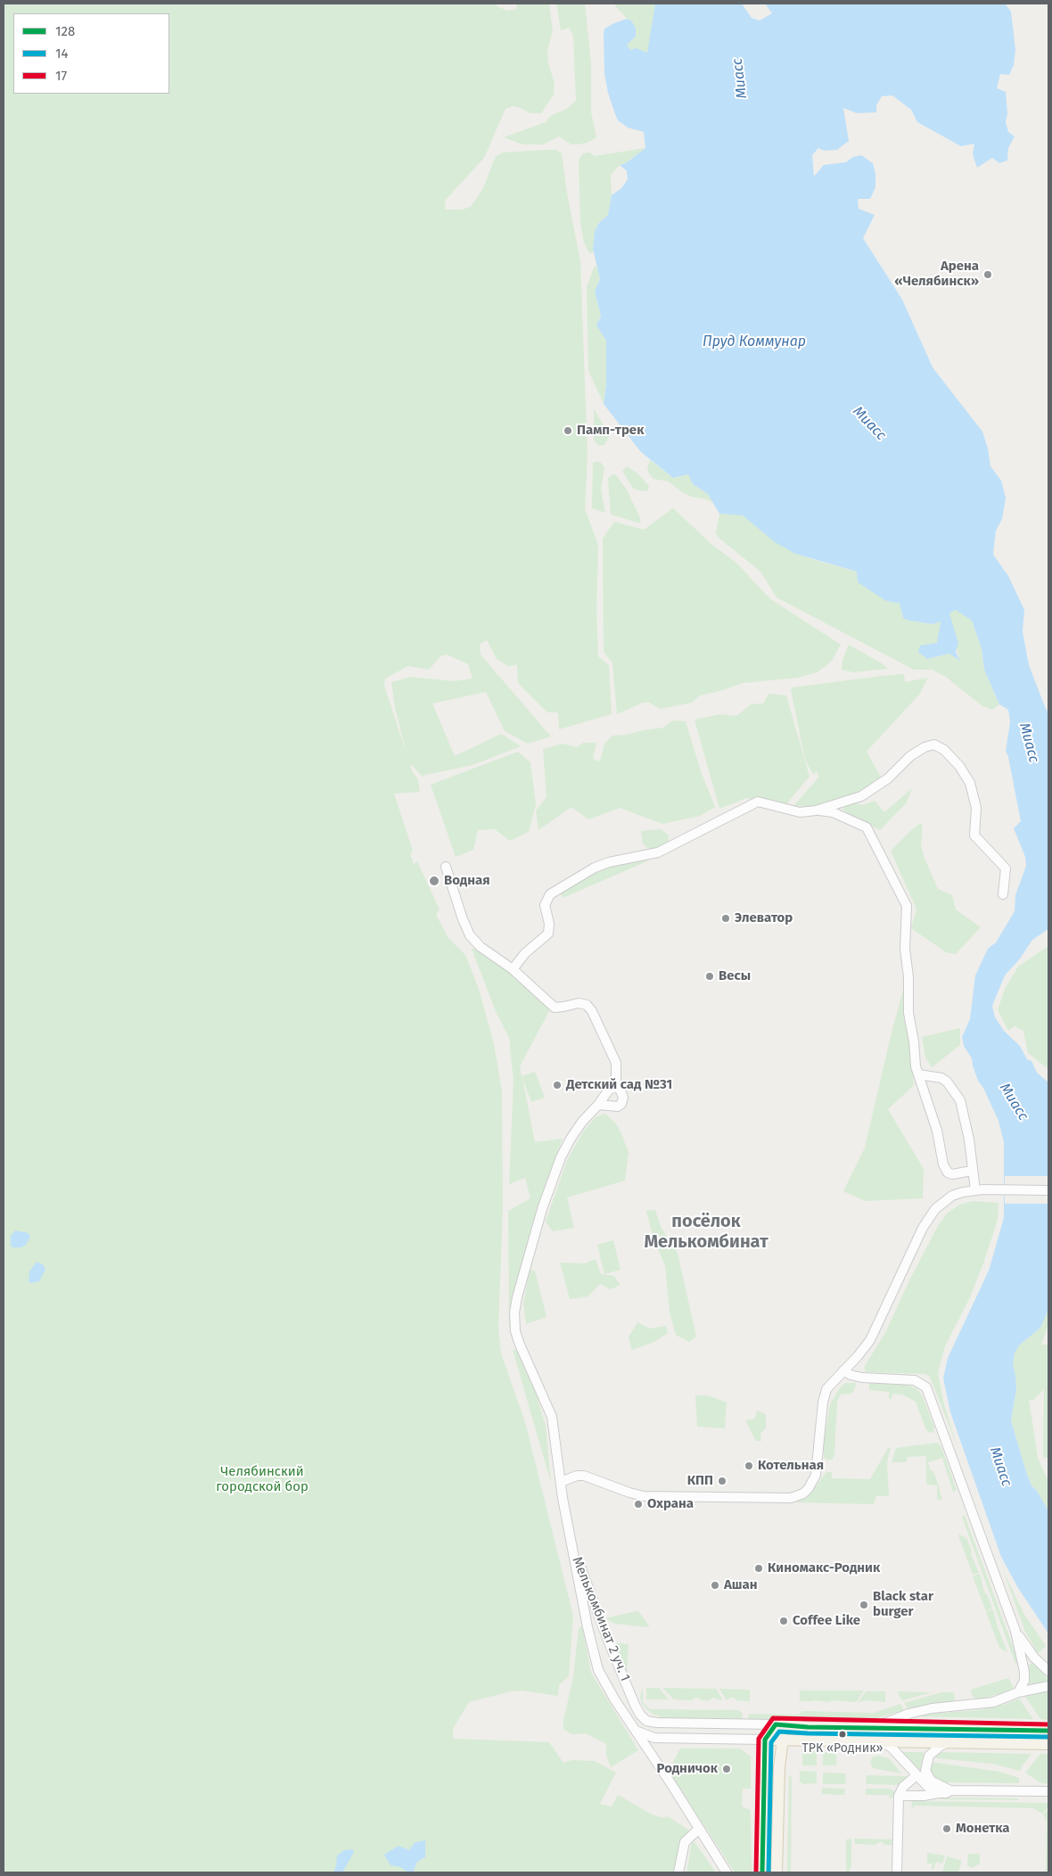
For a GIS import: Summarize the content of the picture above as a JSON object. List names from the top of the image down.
{
  "streets": {
    "street": ["Мелькомбинат 2 уч. 1"]
  },
  "districts": ["посёлок Мелькомбинат"],
  "water": ["Миасс", "Пруд Коммунар"],
  "parks": ["Челябинский городской бор"],
  "places": [
    "Арена «Челябинск»",
    "Памп-трек",
    "Водная",
    "Элеватор",
    "Весы",
    "Детский сад №31",
    "Котельная",
    "КПП",
    "Охрана",
    "Киномакс-Родник",
    "Ашан",
    "Black star burger",
    "Coffee Like",
    "ТРК «Родник»",
    "Родничок",
    "Монетка"
  ],
  "lines": ["transit line 17", "transit line 128", "transit line 14"],
  "legend": ["128", "14", "17"]
}
